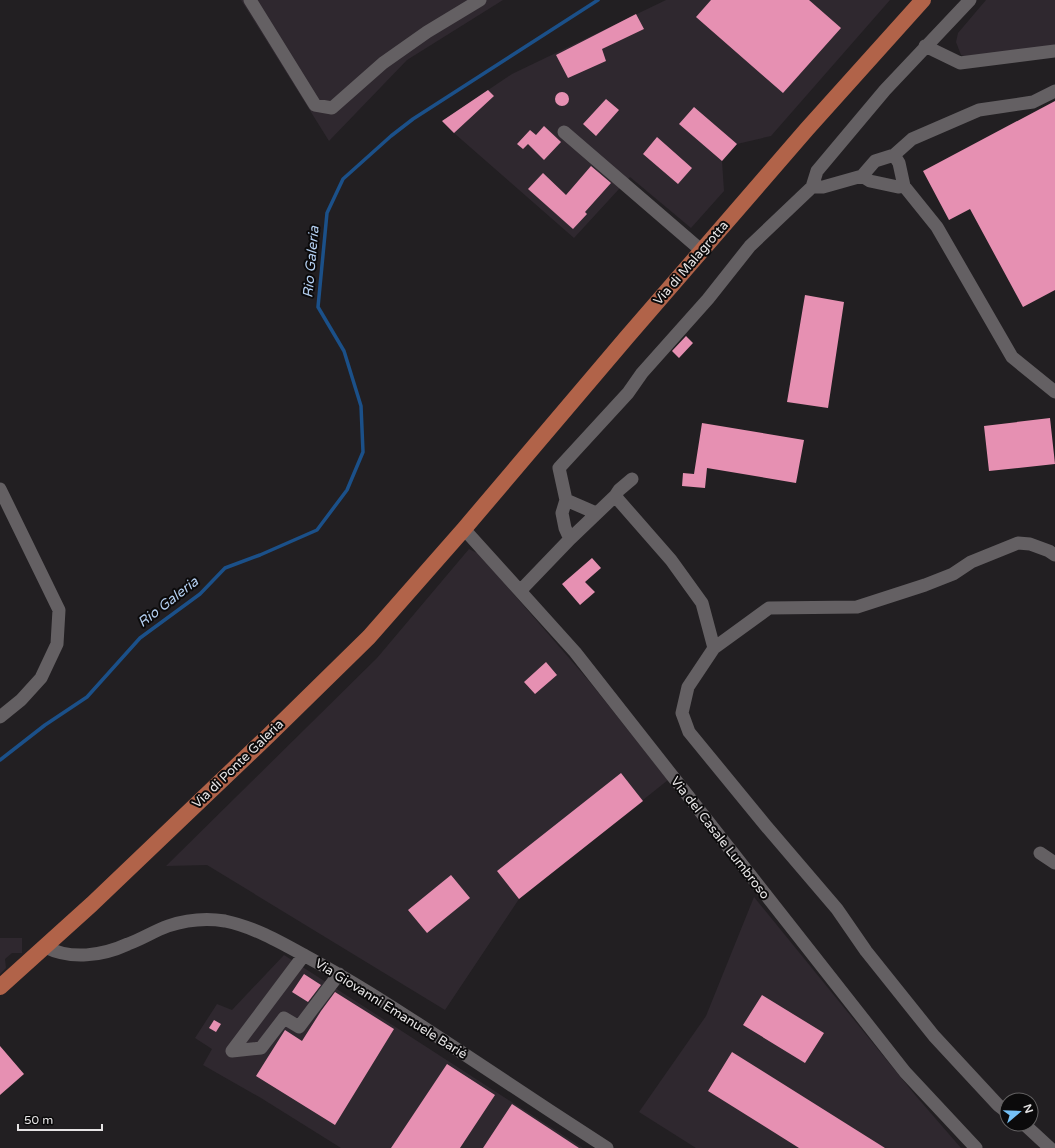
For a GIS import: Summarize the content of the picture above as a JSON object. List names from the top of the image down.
{
  "streets": {
    "main road": ["Via di Malagrotta", "Via di Ponte Galeria"],
    "street": ["Via del Casale Lumbroso", "Via Giovanni Emanuele Barié"]
  },
  "crossings": [
    ["Via di Malagrotta", "Via di Ponte Galeria"],
    ["Via di Malagrotta", "Via del Casale Lumbroso"],
    ["Via di Ponte Galeria", "Via del Casale Lumbroso"],
    ["Via di Ponte Galeria", "Via Giovanni Emanuele Barié"]
  ],
  "water": ["Rio Galeria"],
  "scale_bar": "50 m",
  "north": "right"
}
